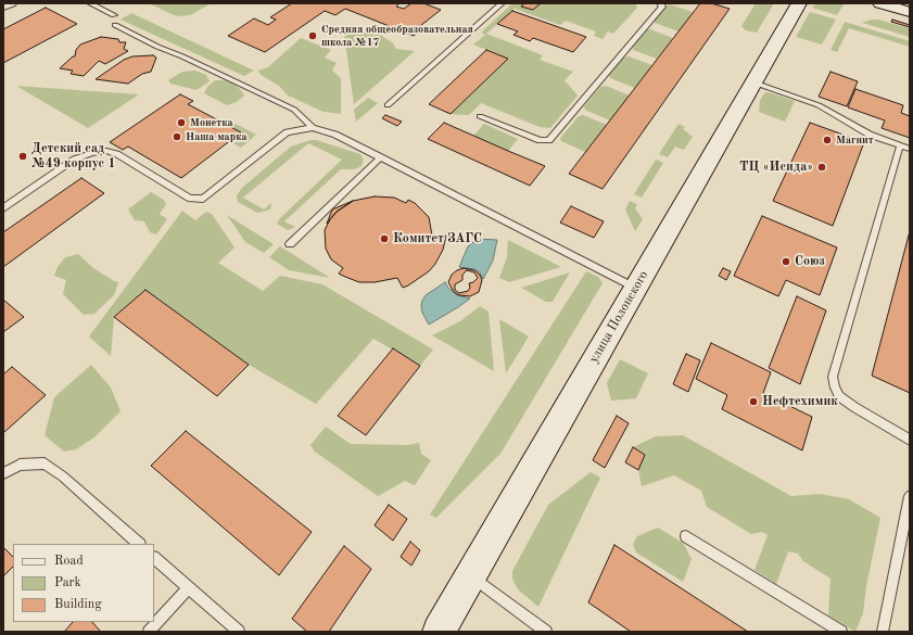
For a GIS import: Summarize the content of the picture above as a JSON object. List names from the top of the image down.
{
  "streets": {
    "main road": ["улица Полонского"]
  },
  "places": [
    "Средняя общеобразовательная школа №17",
    "Монетка",
    "Наша марка",
    "Магнит",
    "Детский сад №49 корпус 1",
    "ТЦ «Исида»",
    "Комитет ЗАГС",
    "Союз",
    "Нефтехимик"
  ],
  "legend": ["Road", "Park", "Building"]
}
